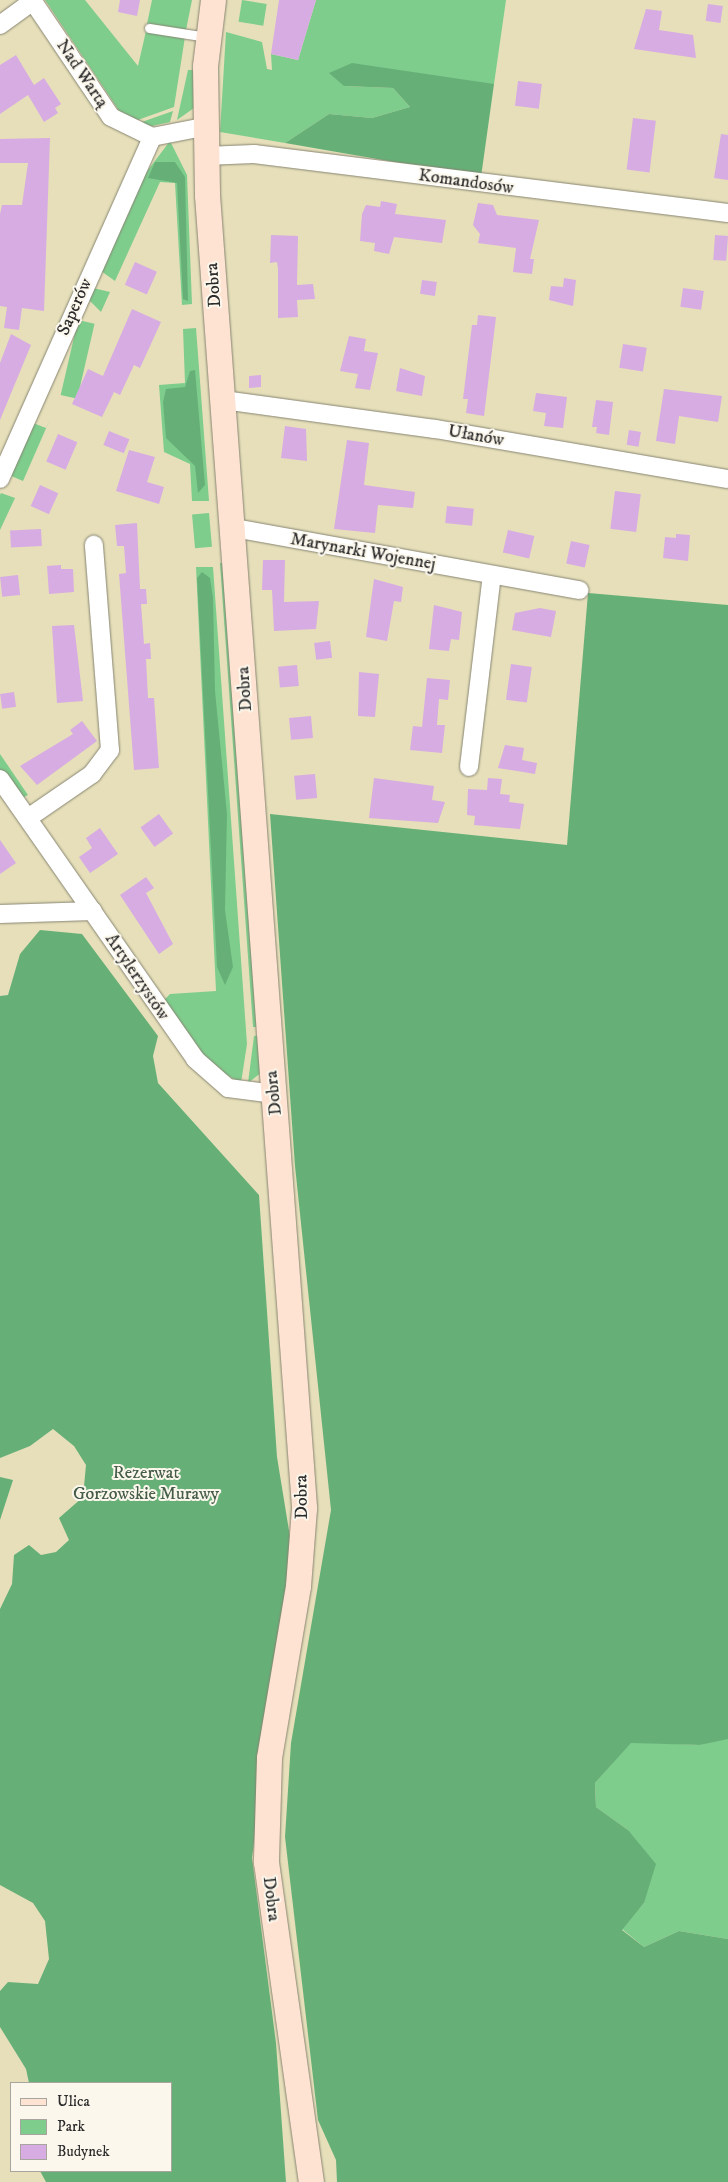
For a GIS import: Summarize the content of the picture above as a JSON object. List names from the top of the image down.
{
  "streets": {
    "street": [
      "Nad Wartą",
      "Komandosów",
      "Dobra",
      "Saperów",
      "Ułanów",
      "Marynarki Wojennej",
      "Artylerzystów"
    ]
  },
  "crossings": [
    ["Nad Wartą", "Saperów"],
    ["Komandosów", "Dobra"],
    ["Dobra", "Ułanów"],
    ["Dobra", "Marynarki Wojennej"],
    ["Dobra", "Artylerzystów"]
  ],
  "parks": ["Rezerwat Gorzowskie Murawy"],
  "legend": ["Ulica", "Park", "Budynek"]
}
